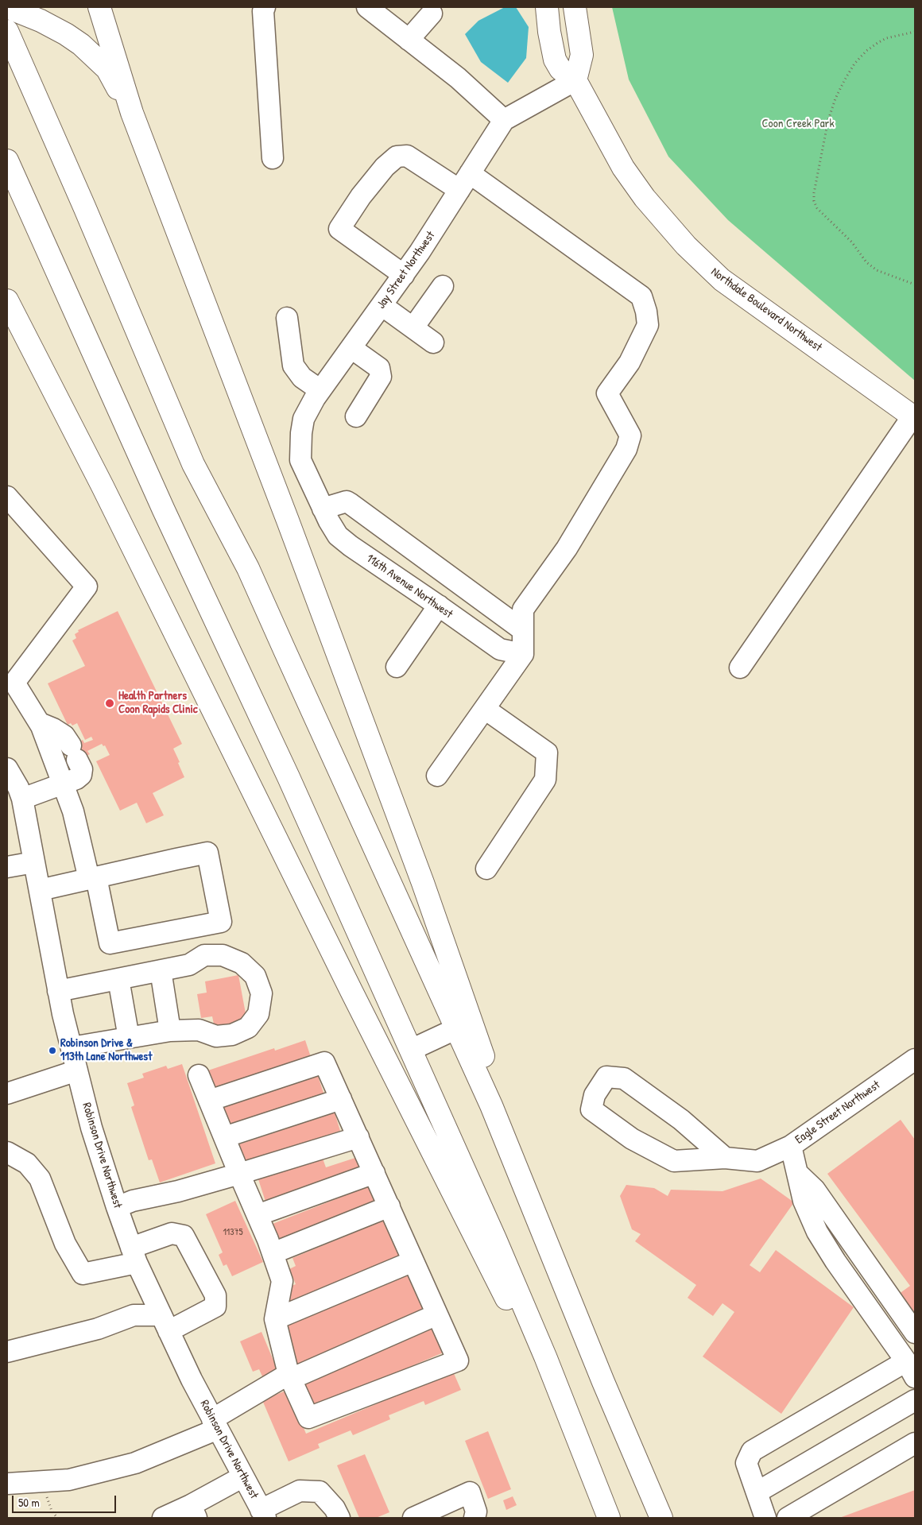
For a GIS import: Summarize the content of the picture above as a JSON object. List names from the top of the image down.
{
  "streets": {
    "main road": ["Northdale Boulevard Northwest"],
    "street": [
      "Jay Street Northwest",
      "116th Avenue Northwest",
      "Eagle Street Northwest",
      "Robinson Drive Northwest"
    ]
  },
  "crossings": [
    ["Jay Street Northwest", "Northdale Boulevard Northwest"],
    ["Jay Street Northwest", "116th Avenue Northwest"]
  ],
  "parks": ["Coon Creek Park"],
  "places": ["Health Partners Coon Rapids Clinic", "Robinson Drive & 113th Lane Northwest"],
  "house_numbers": ["11375"],
  "scale_bar": "50 m"
}
